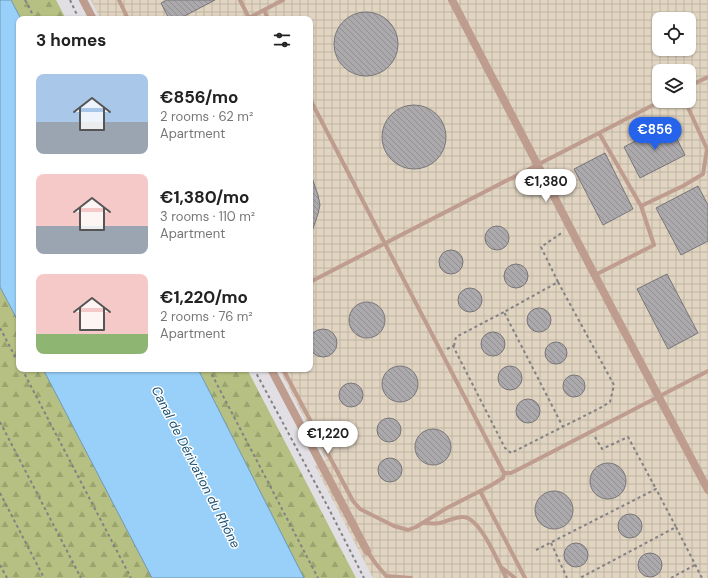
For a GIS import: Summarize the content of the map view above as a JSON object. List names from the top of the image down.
{
  "water": ["Canal de Dérivation du Rhône"],
  "page": {
    "heading": "3 homes",
    "list": [
      {
        "name": "€856/mo",
        "note": "2 rooms · 62 m² · Apartment"
      },
      {
        "name": "€1,380/mo",
        "note": "3 rooms · 110 m² · Apartment"
      },
      {
        "name": "€1,220/mo",
        "note": "2 rooms · 76 m² · Apartment"
      }
    ],
    "price": ["€856", "€1,380", "€1,220"]
  }
}
